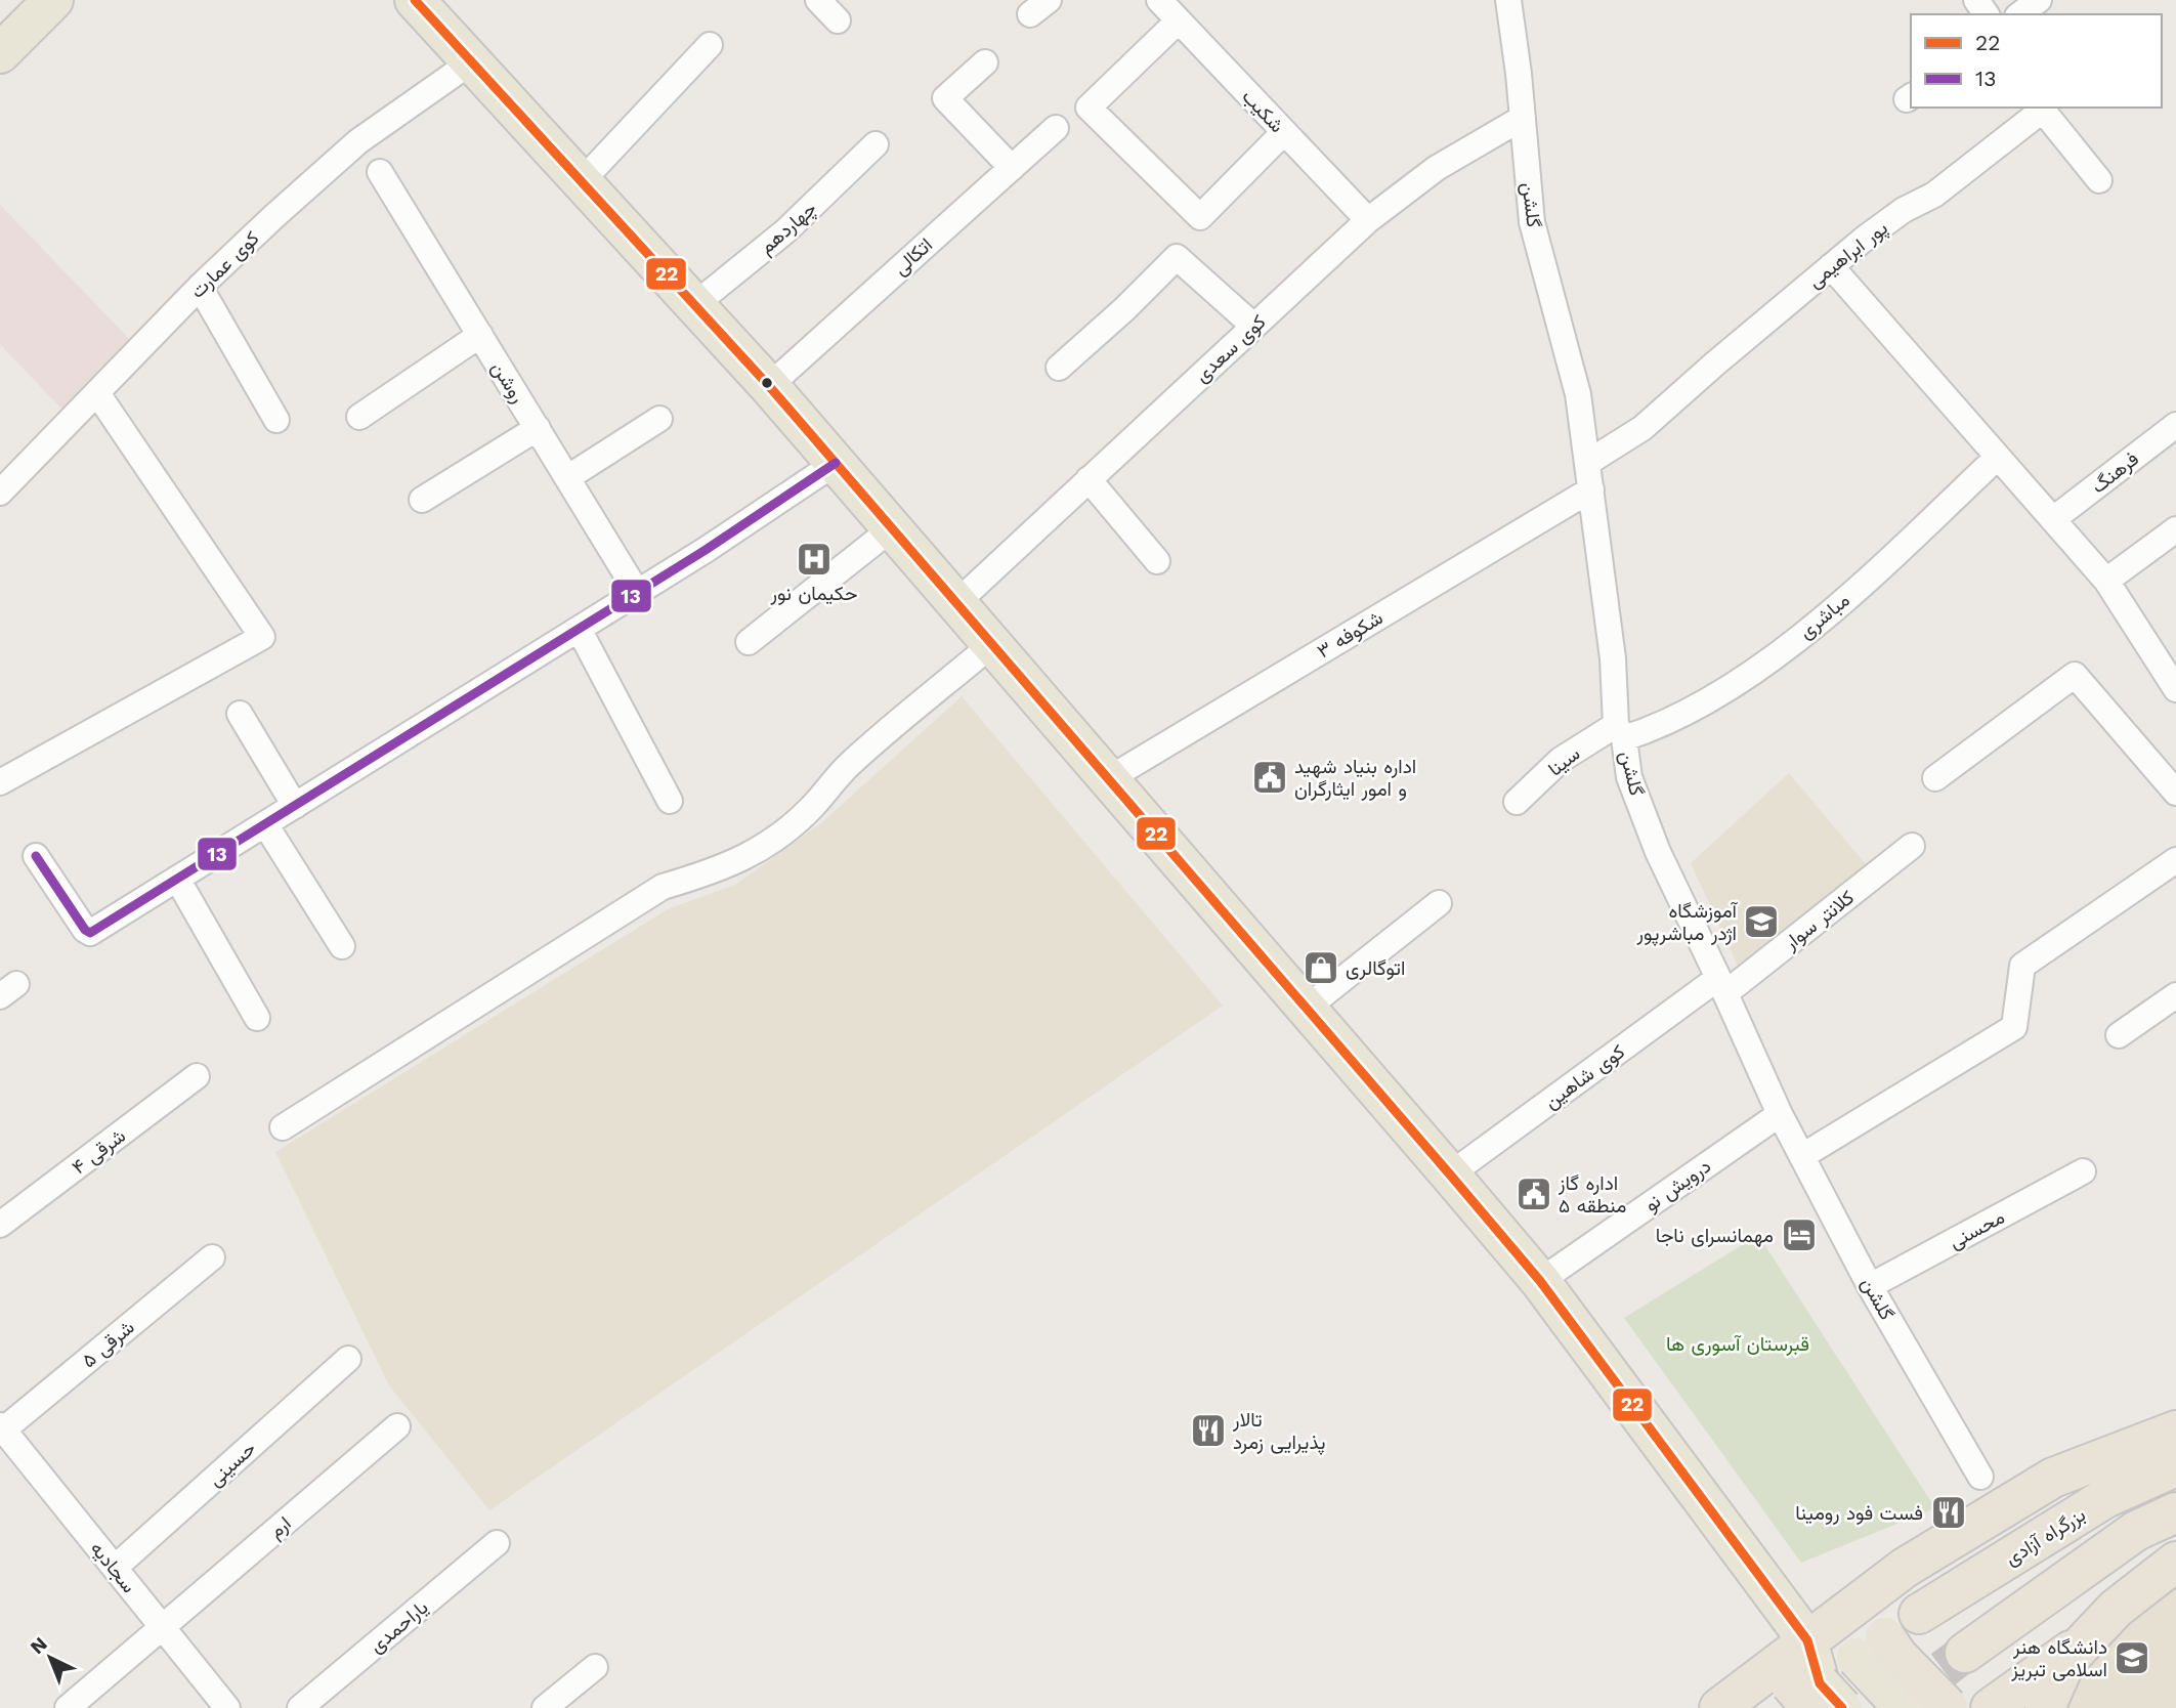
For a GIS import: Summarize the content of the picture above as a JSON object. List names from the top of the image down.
{
  "streets": {
    "highway": ["بزرگراه آزادی"],
    "street": [
      "شکیب",
      "گلشن",
      "چهاردهم",
      "پور ابراهیمی",
      "اتکالی",
      "کوی عمارت",
      "کوی سعدی",
      "روشن",
      "فرهنگ",
      "مباشری",
      "شکوفه ۳",
      "سینا",
      "کلانتر سوار",
      "کوی شاهین",
      "۴ شرقی",
      "درویش نو",
      "محسنی",
      "۵ شرقی",
      "حسینی",
      "ارم",
      "سجادیه",
      "یاراحمدی"
    ]
  },
  "crossings": [
    ["شکیب", "کوی سعدی"],
    ["گلشن", "پور ابراهیمی"],
    ["گلشن", "کوی سعدی"],
    ["گلشن", "مباشری"],
    ["گلشن", "شکوفه ۳"],
    ["گلشن", "سینا"],
    ["گلشن", "کلانتر سوار"],
    ["گلشن", "کوی شاهین"],
    ["گلشن", "درویش نو"],
    ["گلشن", "محسنی"],
    ["مباشری", "سینا"],
    ["کلانتر سوار", "کوی شاهین"],
    ["۵ شرقی", "سجادیه"],
    ["حسینی", "سجادیه"],
    ["ارم", "سجادیه"]
  ],
  "parks": ["قبرستان آسوری ها"],
  "places": {
    "hospital": ["حکیمان نور"],
    "public building": ["اداره بنیاد شهید و امور ایثارگران", "اداره گاز منطقه ۵"],
    "school or university": ["آموزشگاه اژدر مباشرپور", "دانشگاه هنر اسلامی تبریز"],
    "shop": ["اتوگالری"],
    "hotel": ["مهمانسرای ناجا"],
    "restaurant": ["تالار پذیرایی زمرد", "فست فود رومینا"]
  },
  "lines": ["transit line 22", "transit line 13"],
  "legend": ["22", "13"],
  "north": "top left"
}
